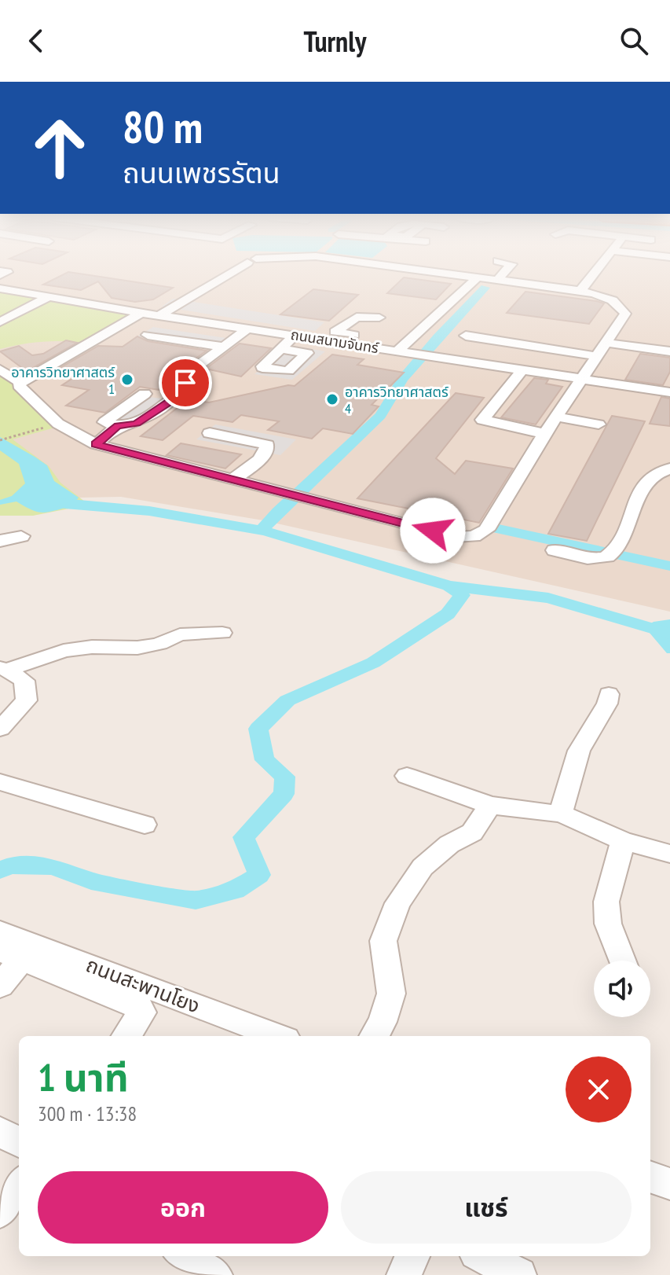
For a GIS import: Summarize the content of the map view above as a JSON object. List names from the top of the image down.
{
  "streets": {
    "street": ["ถนนสนามจันทร์", "ถนนสะพานโยง"]
  },
  "places": ["อาคารวิทยาศาสตร์ 1", "อาคารวิทยาศาสตร์ 4"],
  "page": {
    "header": "Turnly",
    "turn": ["80 m", "ถนนเพชรรัตน"],
    "heading": ["1 นาที", "300 m · 13:38"],
    "buttons": ["ออก", "แชร์"]
  }
}
